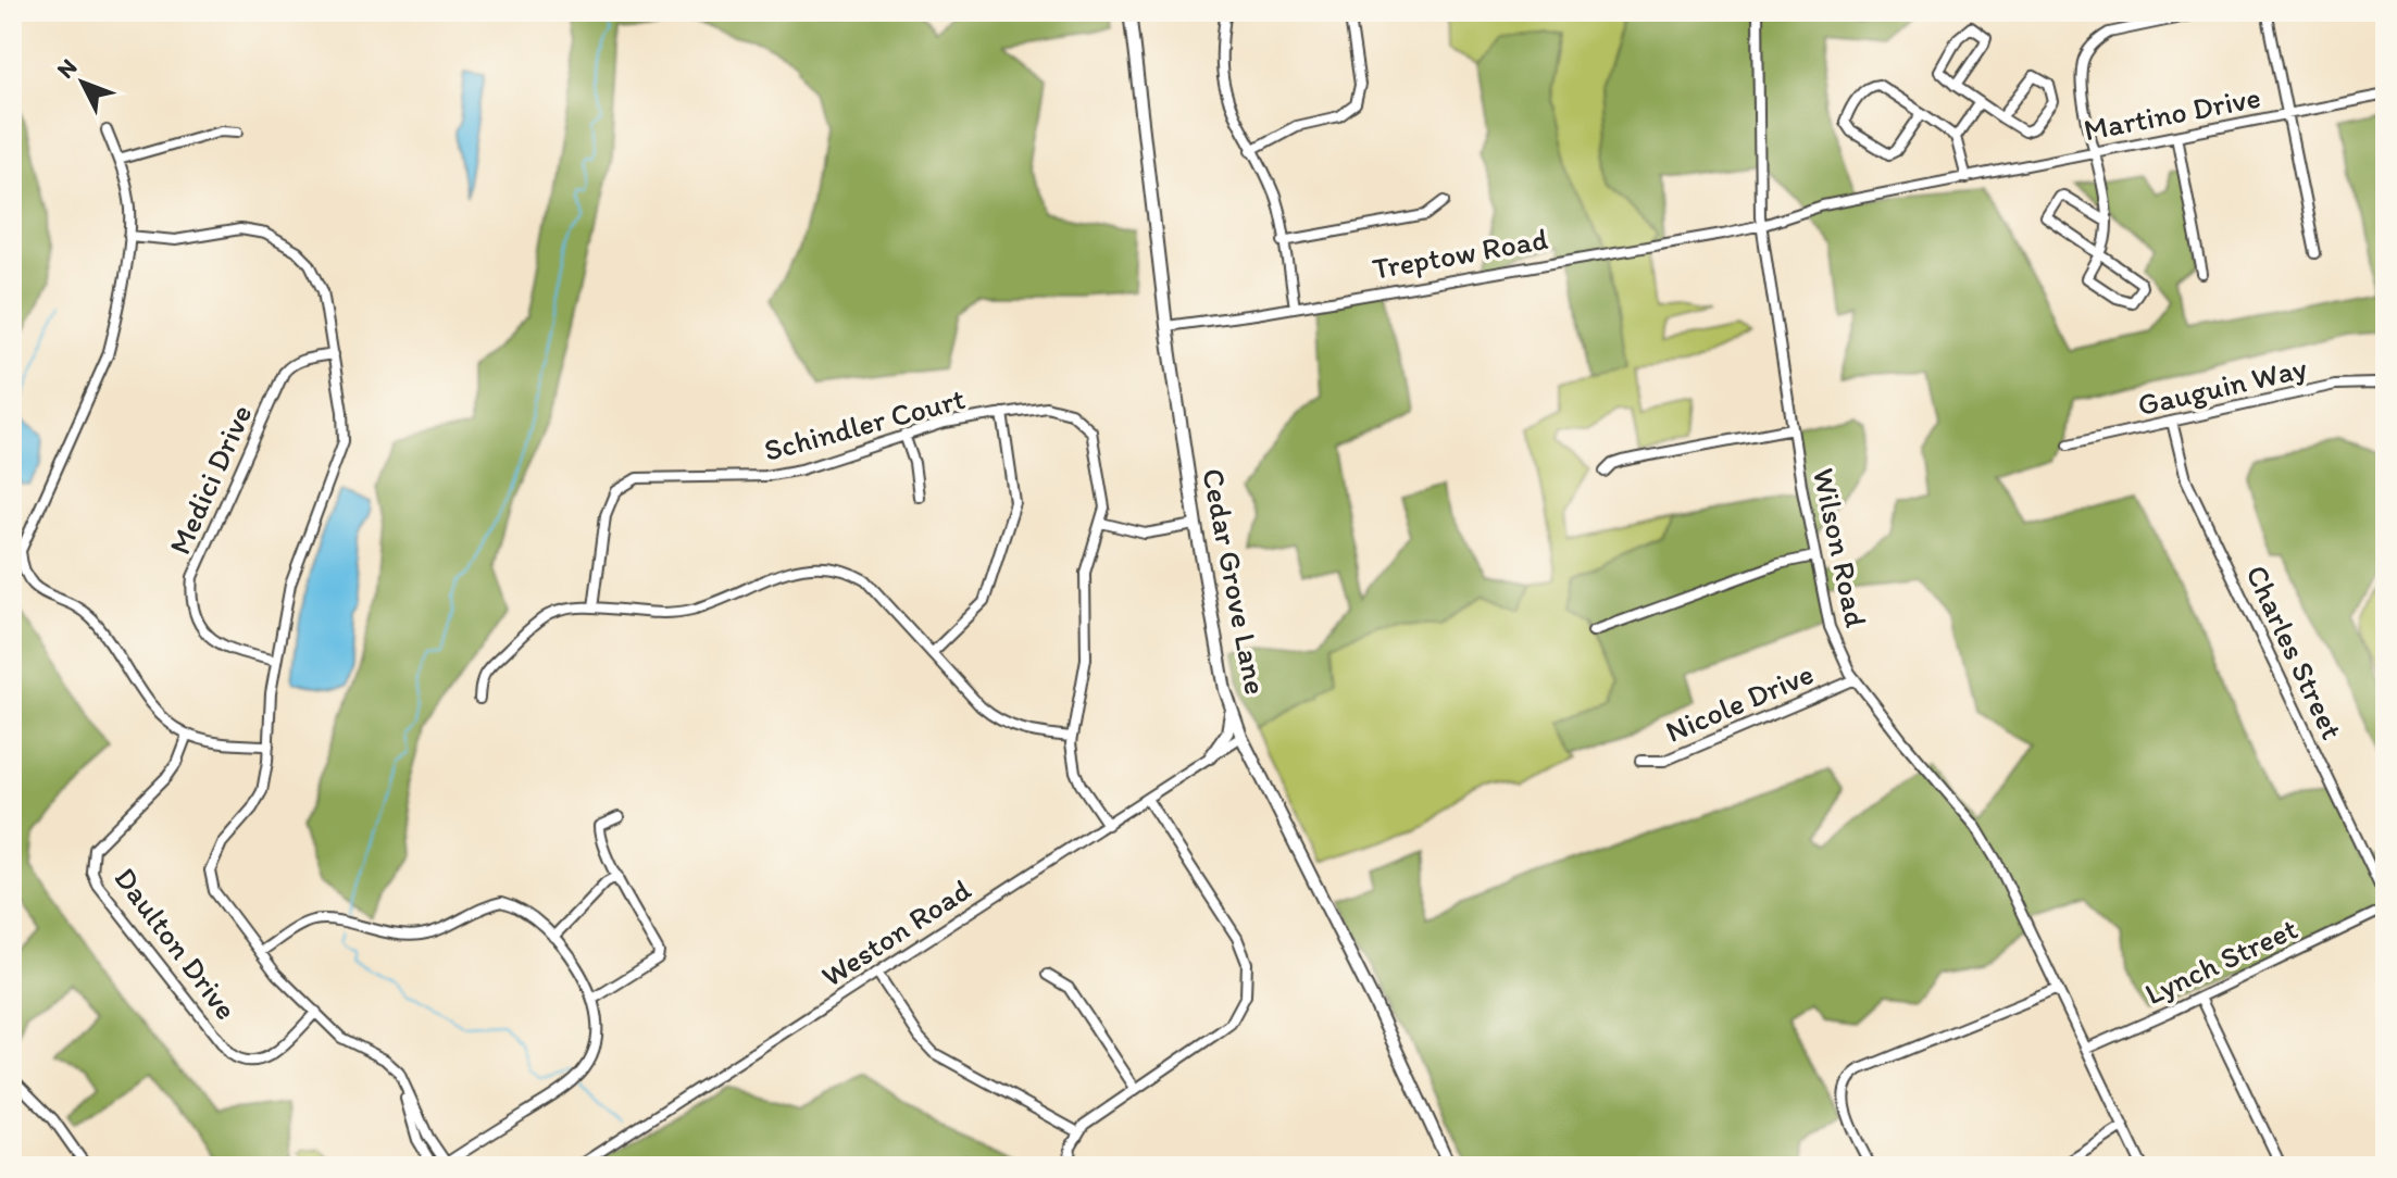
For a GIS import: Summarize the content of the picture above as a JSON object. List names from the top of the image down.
{
  "streets": {
    "main road": ["Cedar Grove Lane"],
    "street": [
      "Martino Drive",
      "Treptow Road",
      "Gauguin Way",
      "Schindler Court",
      "Medici Drive",
      "Wilson Road",
      "Charles Street",
      "Nicole Drive",
      "Weston Road",
      "Daulton Drive",
      "Lynch Street"
    ]
  },
  "crossings": [
    ["Martino Drive", "Treptow Road"],
    ["Martino Drive", "Wilson Road"],
    ["Treptow Road", "Wilson Road"],
    ["Treptow Road", "Cedar Grove Lane"],
    ["Gauguin Way", "Charles Street"],
    ["Schindler Court", "Weston Road"],
    ["Wilson Road", "Nicole Drive"],
    ["Wilson Road", "Lynch Street"],
    ["Cedar Grove Lane", "Weston Road"]
  ],
  "north": "top left"
}
